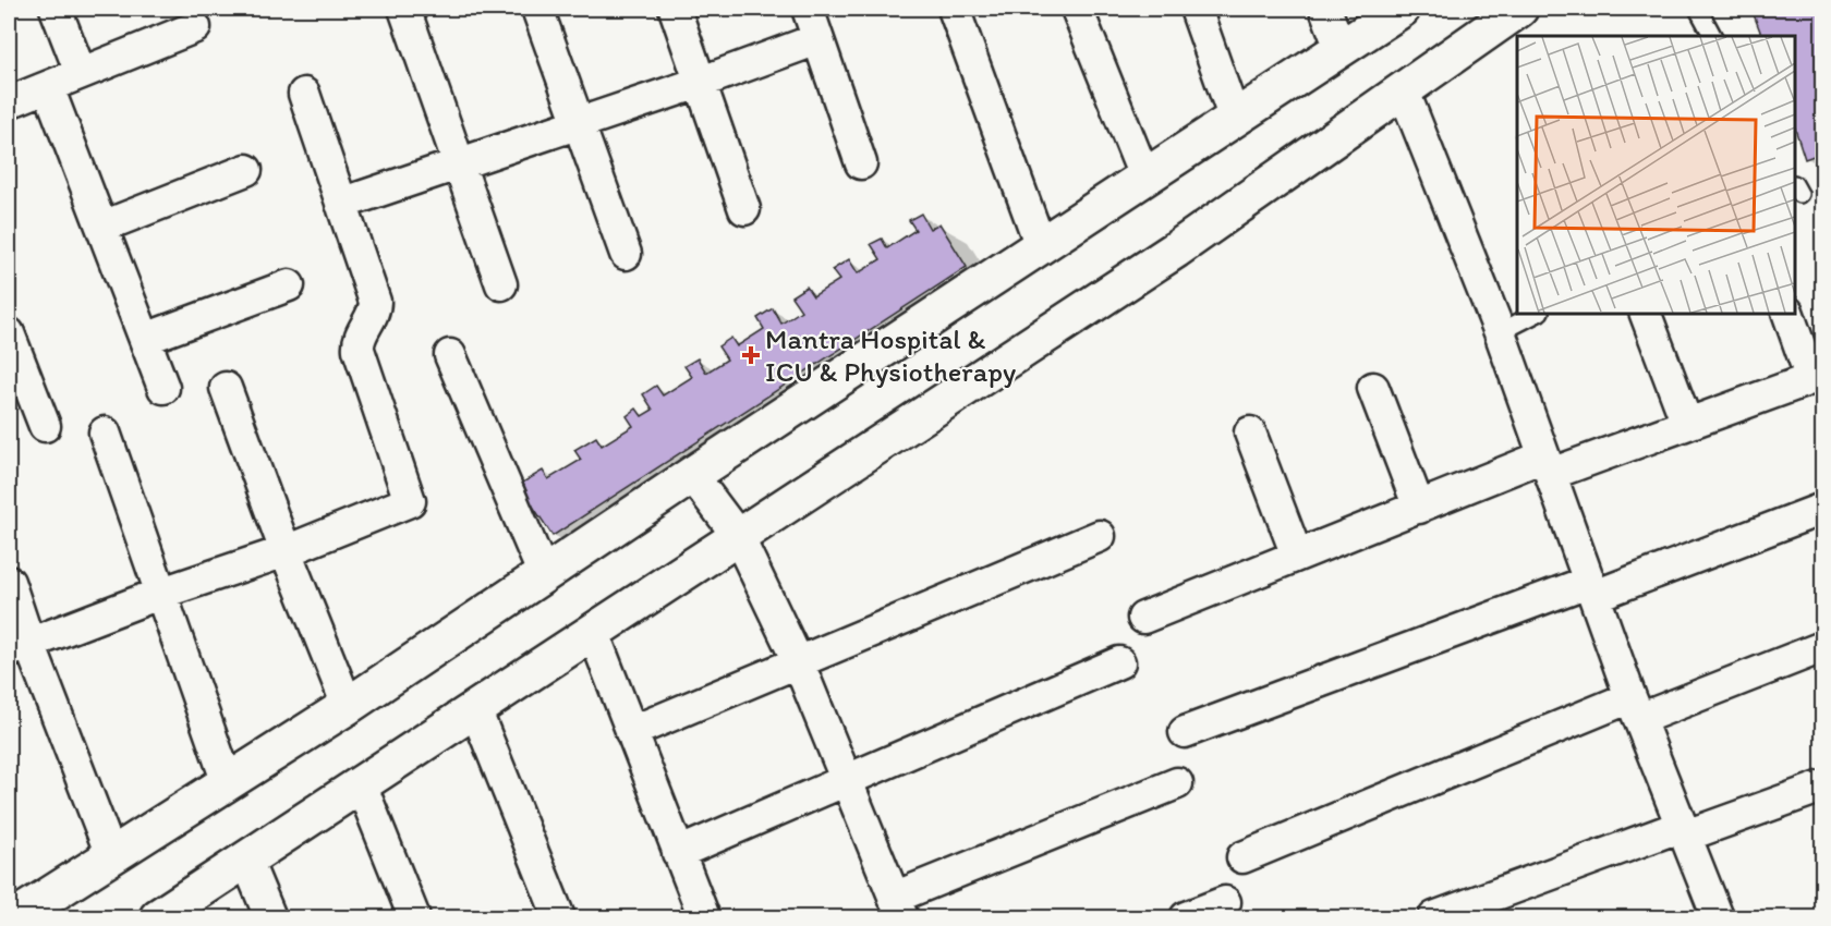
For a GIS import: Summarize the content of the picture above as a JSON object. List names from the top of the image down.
{
  "places": {
    "health": ["Mantra Hospital & ICU & Physiotherapy"]
  }
}
